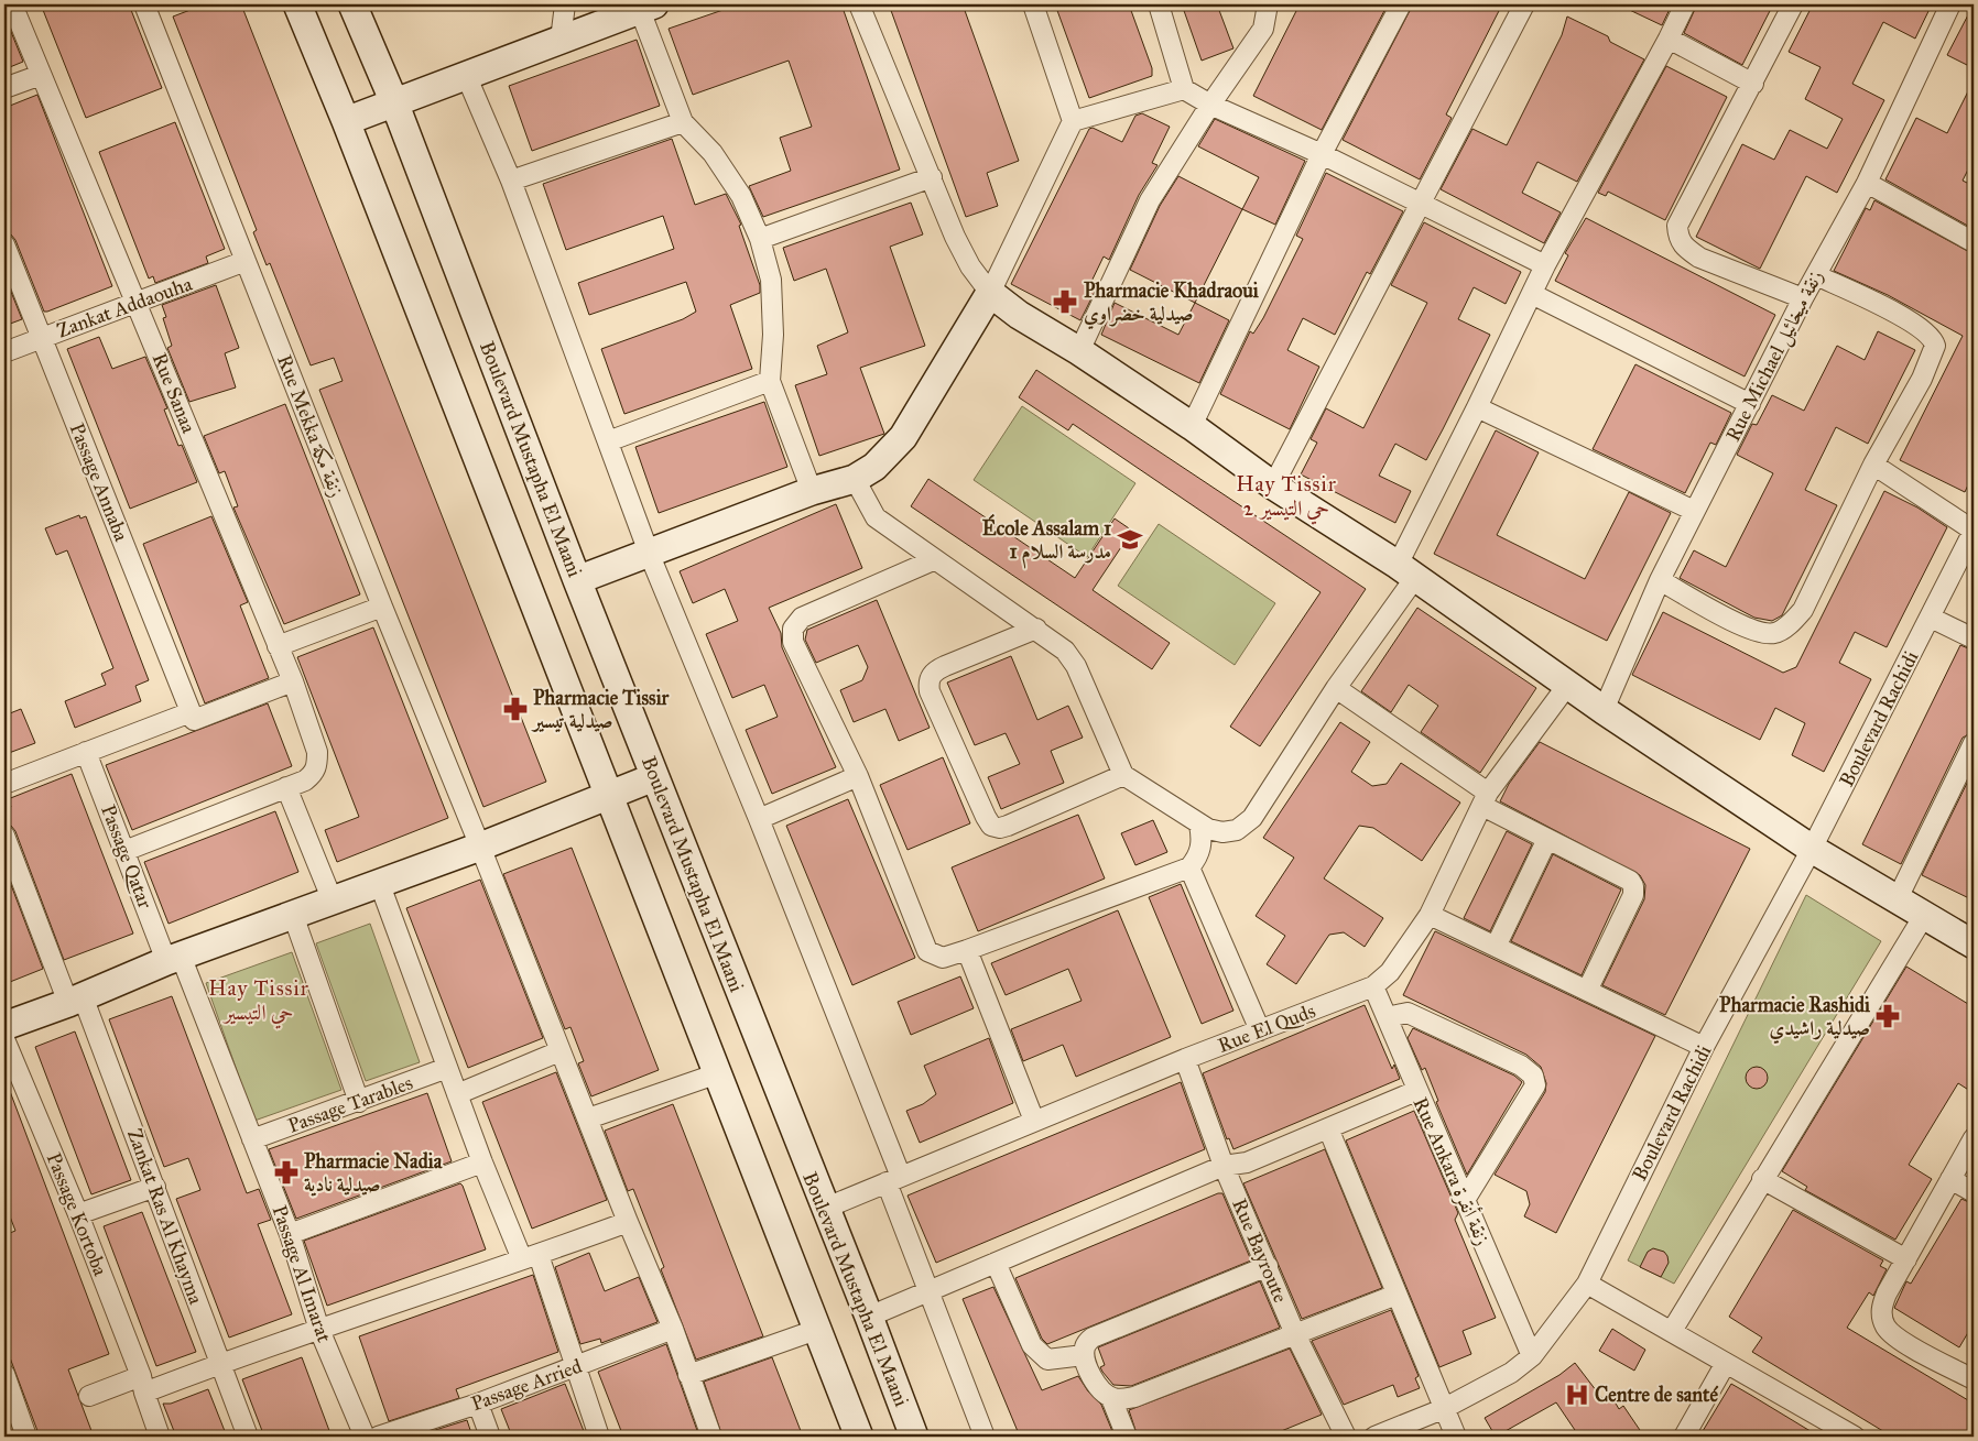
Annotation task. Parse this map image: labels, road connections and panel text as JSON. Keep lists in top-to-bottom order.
{
  "streets": {
    "street": [
      "Zankat Addaouha",
      "Rue Michael زنقة ميخائيل",
      "Rue Sanaa",
      "Rue Mekka زنقة مكة",
      "Boulevard Mustapha El Maani",
      "Passage Annaba",
      "Boulevard Rachidi",
      "Passage Qatar",
      "Rue El Quds",
      "Passage Tarables",
      "Rue Ankara زنقة أنقرة",
      "Passage Kortoba",
      "Zankat Ras Al Khayma",
      "Rue Bayroute",
      "Passage Al Imarat",
      "Passage Arried"
    ]
  },
  "crossings": [
    ["Zankat Addaouha", "Rue Sanaa"],
    ["Zankat Addaouha", "Rue Mekka زنقة مكة"],
    ["Zankat Addaouha", "Passage Annaba"],
    ["Rue Mekka زنقة مكة", "Passage Arried"],
    ["Boulevard Mustapha El Maani", "Rue El Quds"],
    ["Boulevard Rachidi", "Rue Ankara زنقة أنقرة"],
    ["Passage Qatar", "Passage Al Imarat"],
    ["Rue El Quds", "Rue Ankara زنقة أنقرة"],
    ["Rue El Quds", "Rue Bayroute"],
    ["Passage Tarables", "Passage Al Imarat"]
  ],
  "districts": ["Hay Tissir 2 حي التيسير", "Hay Tissir حي التيسير"],
  "places": {
    "pharmacy": [
      "Pharmacie Khadraoui صيدلية خضراوي",
      "Pharmacie Tissir صيدلية تيسير",
      "Pharmacie Rashidi صيدلية راشيدي",
      "Pharmacie Nadia صيدلية نادية"
    ],
    "school or university": ["École Assalam 1 مدرسة السلام 1"],
    "hospital": ["Centre de santé"]
  }
}
